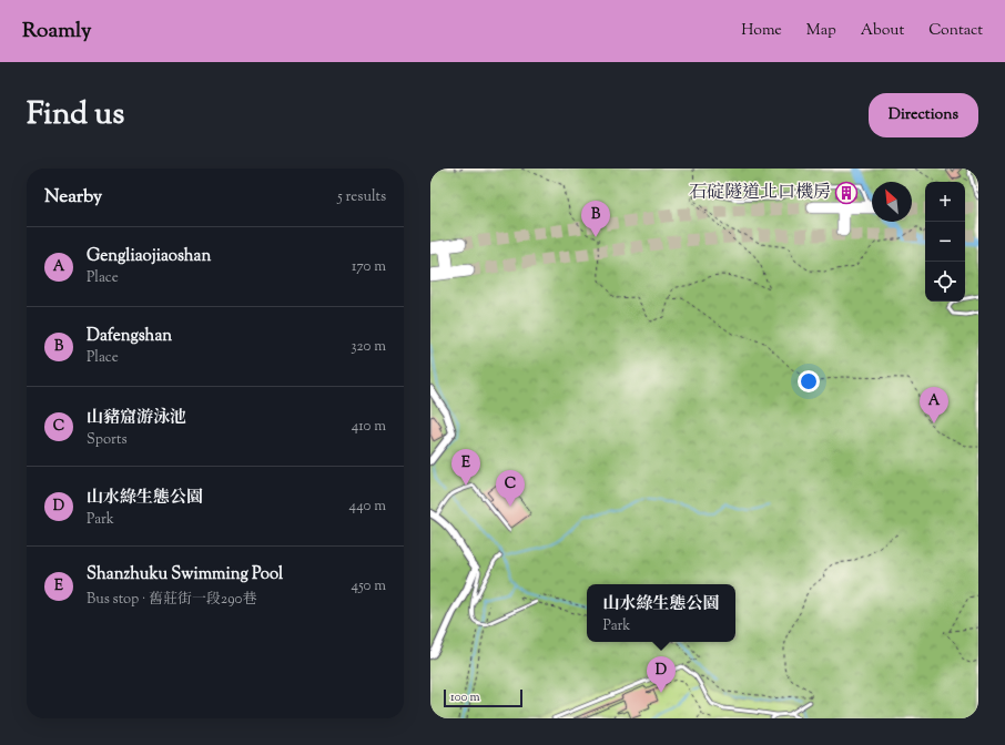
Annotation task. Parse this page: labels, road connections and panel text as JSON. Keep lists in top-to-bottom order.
{
  "places": {
    "building": ["石碇隧道北口機房"]
  },
  "scale_bar": "100 m",
  "north": "top left",
  "page": {
    "header": "Roamly",
    "nav": [
      "Home",
      "Map",
      "About",
      "Contact"
    ],
    "title": "Find us",
    "buttons": "Directions",
    "heading": ["Nearby", "5 results"],
    "map_buttons": ["+", "−"],
    "pins": [
      "B",
      "A",
      "E",
      "C",
      "D"
    ],
    "list": [
      {
        "mark": "A",
        "name": "Gengliaojiaoshan",
        "note": "Place",
        "value": "170 m"
      },
      {
        "mark": "B",
        "name": "Dafengshan",
        "note": "Place",
        "value": "320 m"
      },
      {
        "mark": "C",
        "name": "山豬窟游泳池",
        "note": "Sports",
        "value": "410 m"
      },
      {
        "mark": "D",
        "name": "山水綠生態公園",
        "note": "Park",
        "value": "440 m"
      },
      {
        "mark": "E",
        "name": "Shanzhuku Swimming Pool",
        "note": "Bus stop · 舊莊街一段290巷",
        "value": "450 m"
      }
    ],
    "popup": ["山水綠生態公園", "Park"],
    "scale": "100 m"
  }
}
